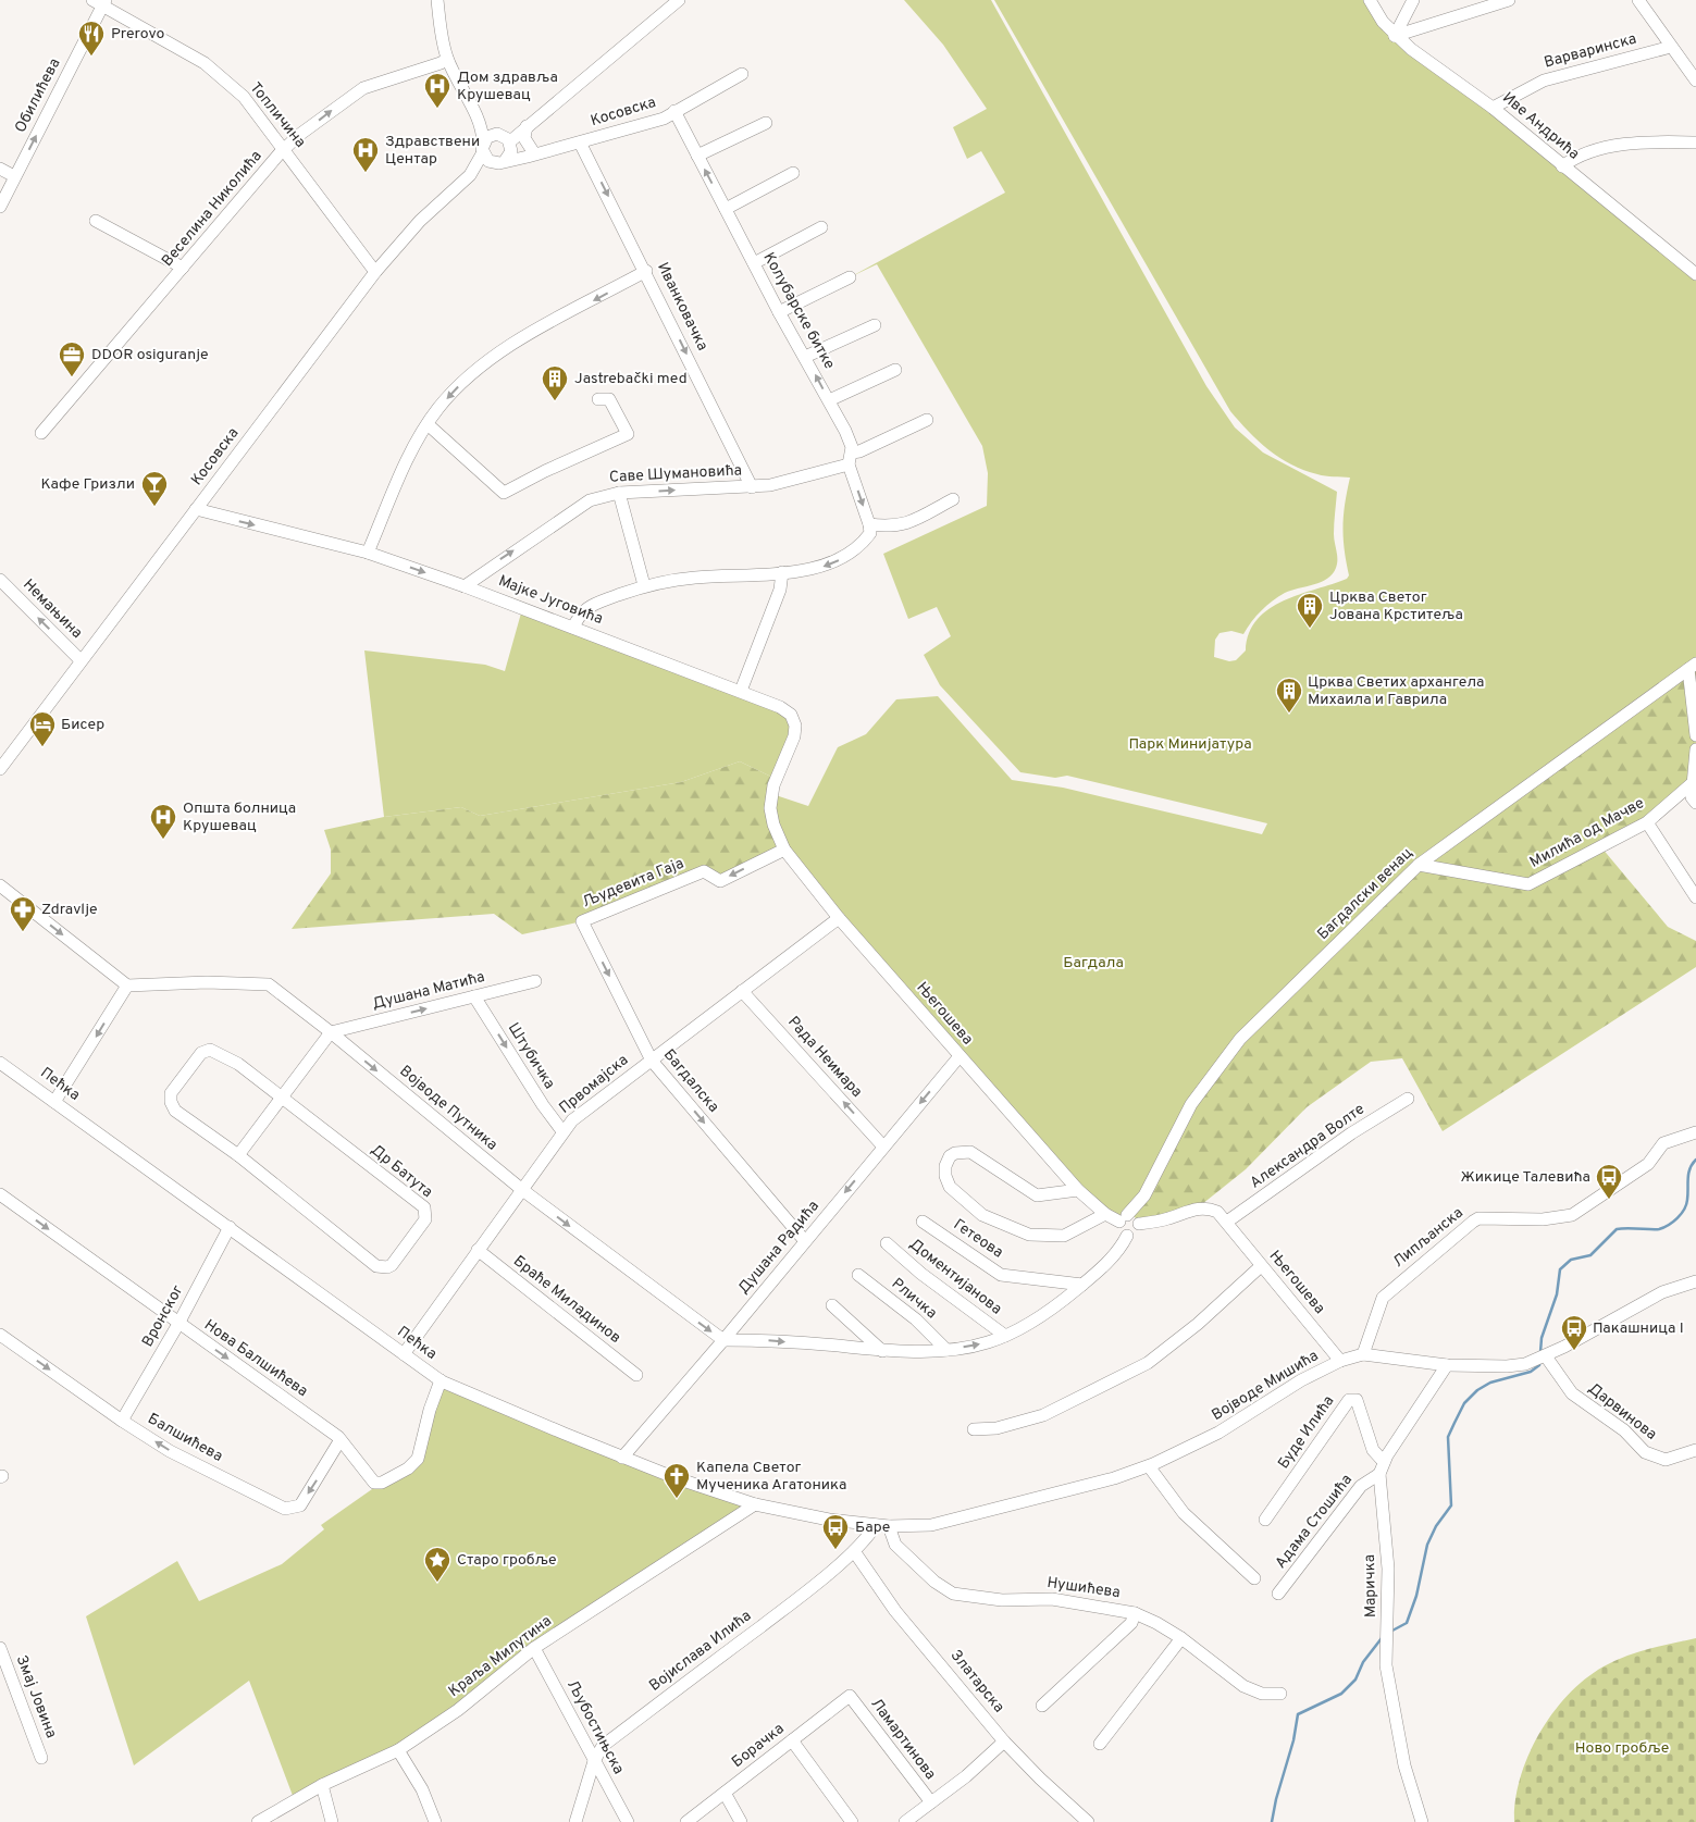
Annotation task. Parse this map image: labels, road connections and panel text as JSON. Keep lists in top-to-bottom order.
{
  "streets": {
    "street": [
      "Варваринска",
      "Обилићева",
      "Косовска",
      "Топличина",
      "Иве Андрића",
      "Веселина Николића",
      "Иванковачка",
      "Колубарске битке",
      "Саве Шумановића",
      "Мајке Југовића",
      "Немањина",
      "Милића од Мачве",
      "Људевита Гаја",
      "Багдалски венац",
      "Душана Матића",
      "Његошева",
      "Штубичка",
      "Рада Неимара",
      "Багдалска",
      "Пећка",
      "Првомајска",
      "Војводе Путника",
      "Александра Волте",
      "Др Батута",
      "Липљанска",
      "Гетеова",
      "Душана Радића",
      "Доментијанова",
      "Рличка",
      "Браће Миладинов",
      "Вронског",
      "Нова Балшићева",
      "Војводе Мишића",
      "Дарвинова",
      "Буде Илића",
      "Балшићева",
      "Адама Стошића",
      "Маричка",
      "Нушићева",
      "Војислава Илића",
      "Краља Милутина",
      "Златарска",
      "Змај Јовина",
      "Љубостињска",
      "Ламартинова",
      "Борачка"
    ]
  },
  "crossings": [
    ["Варваринска", "Иве Андрића"],
    ["Обилићева", "Топличина"],
    ["Косовска", "Топличина"],
    ["Косовска", "Иванковачка"],
    ["Косовска", "Колубарске битке"],
    ["Косовска", "Мајке Југовића"],
    ["Косовска", "Немањина"],
    ["Топличина", "Веселина Николића"],
    ["Иванковачка", "Саве Шумановића"],
    ["Колубарске битке", "Саве Шумановића"],
    ["Саве Шумановића", "Мајке Југовића"],
    ["Мајке Југовића", "Његошева"],
    ["Милића од Мачве", "Багдалски венац"],
    ["Људевита Гаја", "Његошева"],
    ["Људевита Гаја", "Багдалска"],
    ["Багдалски венац", "Његошева"],
    ["Душана Матића", "Штубичка"],
    ["Душана Матића", "Војводе Путника"],
    ["Његошева", "Првомајска"],
    ["Његошева", "Александра Волте"],
    ["Његошева", "Душана Радића"],
    ["Његошева", "Војводе Мишића"],
    ["Штубичка", "Првомајска"],
    ["Рада Неимара", "Првомајска"],
    ["Рада Неимара", "Душана Радића"],
    ["Багдалска", "Првомајска"],
    ["Багдалска", "Душана Радића"],
    ["Пећка", "Првомајска"],
    ["Пећка", "Душана Радића"],
    ["Пећка", "Вронског"],
    ["Пећка", "Нова Балшићева"],
    ["Пећка", "Војводе Мишића"],
    ["Пећка", "Нушићева"],
    ["Пећка", "Војислава Илића"],
    ["Пећка", "Краља Милутина"],
    ["Првомајска", "Војводе Путника"],
    ["Првомајска", "Браће Миладинов"],
    ["Војводе Путника", "Душана Радића"],
    ["Липљанска", "Војводе Мишића"],
    ["Вронског", "Нова Балшићева"],
    ["Вронског", "Балшићева"],
    ["Нова Балшићева", "Балшићева"],
    ["Војводе Мишића", "Дарвинова"],
    ["Војводе Мишића", "Маричка"],
    ["Војводе Мишића", "Нушићева"],
    ["Војводе Мишића", "Војислава Илића"],
    ["Буде Илића", "Маричка"],
    ["Адама Стошића", "Маричка"],
    ["Нушићева", "Војислава Илића"],
    ["Војислава Илића", "Златарска"],
    ["Војислава Илића", "Љубостињска"],
    ["Краља Милутина", "Љубостињска"],
    ["Ламартинова", "Борачка"]
  ],
  "one_way": [
    "Обилићева",
    "Иванковачка",
    "Мајке Југовића",
    "Немањина",
    "Људевита Гаја",
    "Душана Матића",
    "Штубичка",
    "Рада Неимара",
    "Багдалска",
    "Војводе Путника",
    "Душана Радића",
    "Нова Балшићева"
  ],
  "parks": ["Парк Минијатура", "Багдала", "Ново гробље"],
  "places": {
    "restaurant": ["Prerovo"],
    "hospital": ["Дом здравља Крушевац", "Здравствени Центар", "Општа болница Крушевац"],
    "office": ["DDOR osiguranje"],
    "building": ["Jastrebački med", "Црква Светог Јована Крститеља", "Црква Светих архангела Михаила и Гаврила"],
    "bar": ["Кафе Гризли"],
    "hotel": ["Бисер"],
    "pharmacy": ["Zdravlje"],
    "bus stop": ["Жикице Талевића", "Пакашница I", "Баре"],
    "church": ["Капела Светог Мученика Агатоника"],
    "place": ["Старо гробље"]
  }
}
